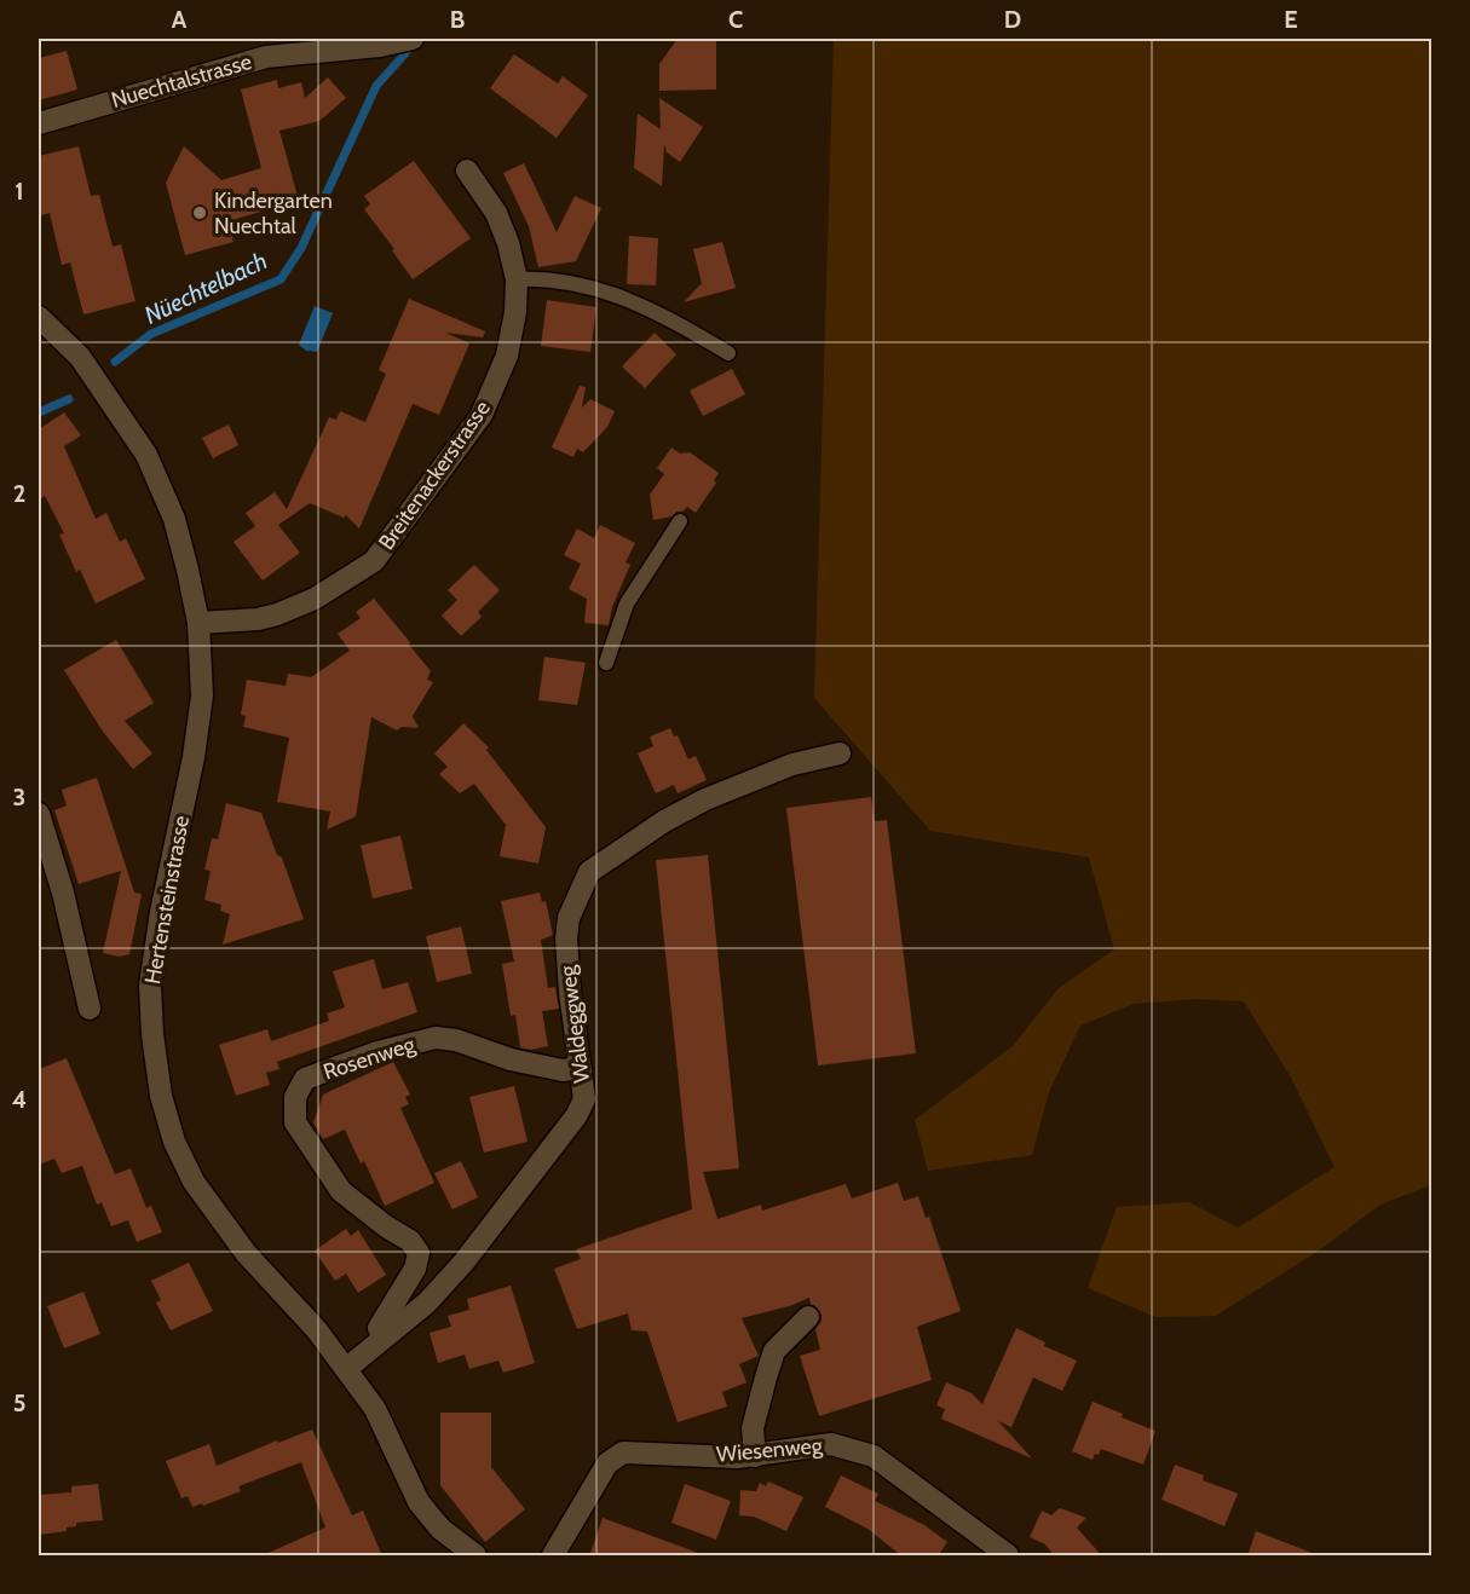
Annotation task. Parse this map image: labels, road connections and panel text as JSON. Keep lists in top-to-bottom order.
{
  "streets": {
    "street": [
      "Nuechtalstrasse",
      "Breitenackerstrasse",
      "Hertensteinstrasse",
      "Waldeggweg",
      "Rosenweg",
      "Wiesenweg"
    ]
  },
  "crossings": [
    ["Breitenackerstrasse", "Hertensteinstrasse"],
    ["Hertensteinstrasse", "Waldeggweg"],
    ["Waldeggweg", "Rosenweg"]
  ],
  "water": ["Nüechtelbach"],
  "places": ["Kindergarten Nuechtal"],
  "grid": {
    "columns": [
      "A",
      "B",
      "C",
      "D",
      "E"
    ],
    "rows": [
      "1",
      "2",
      "3",
      "4",
      "5"
    ]
  }
}
